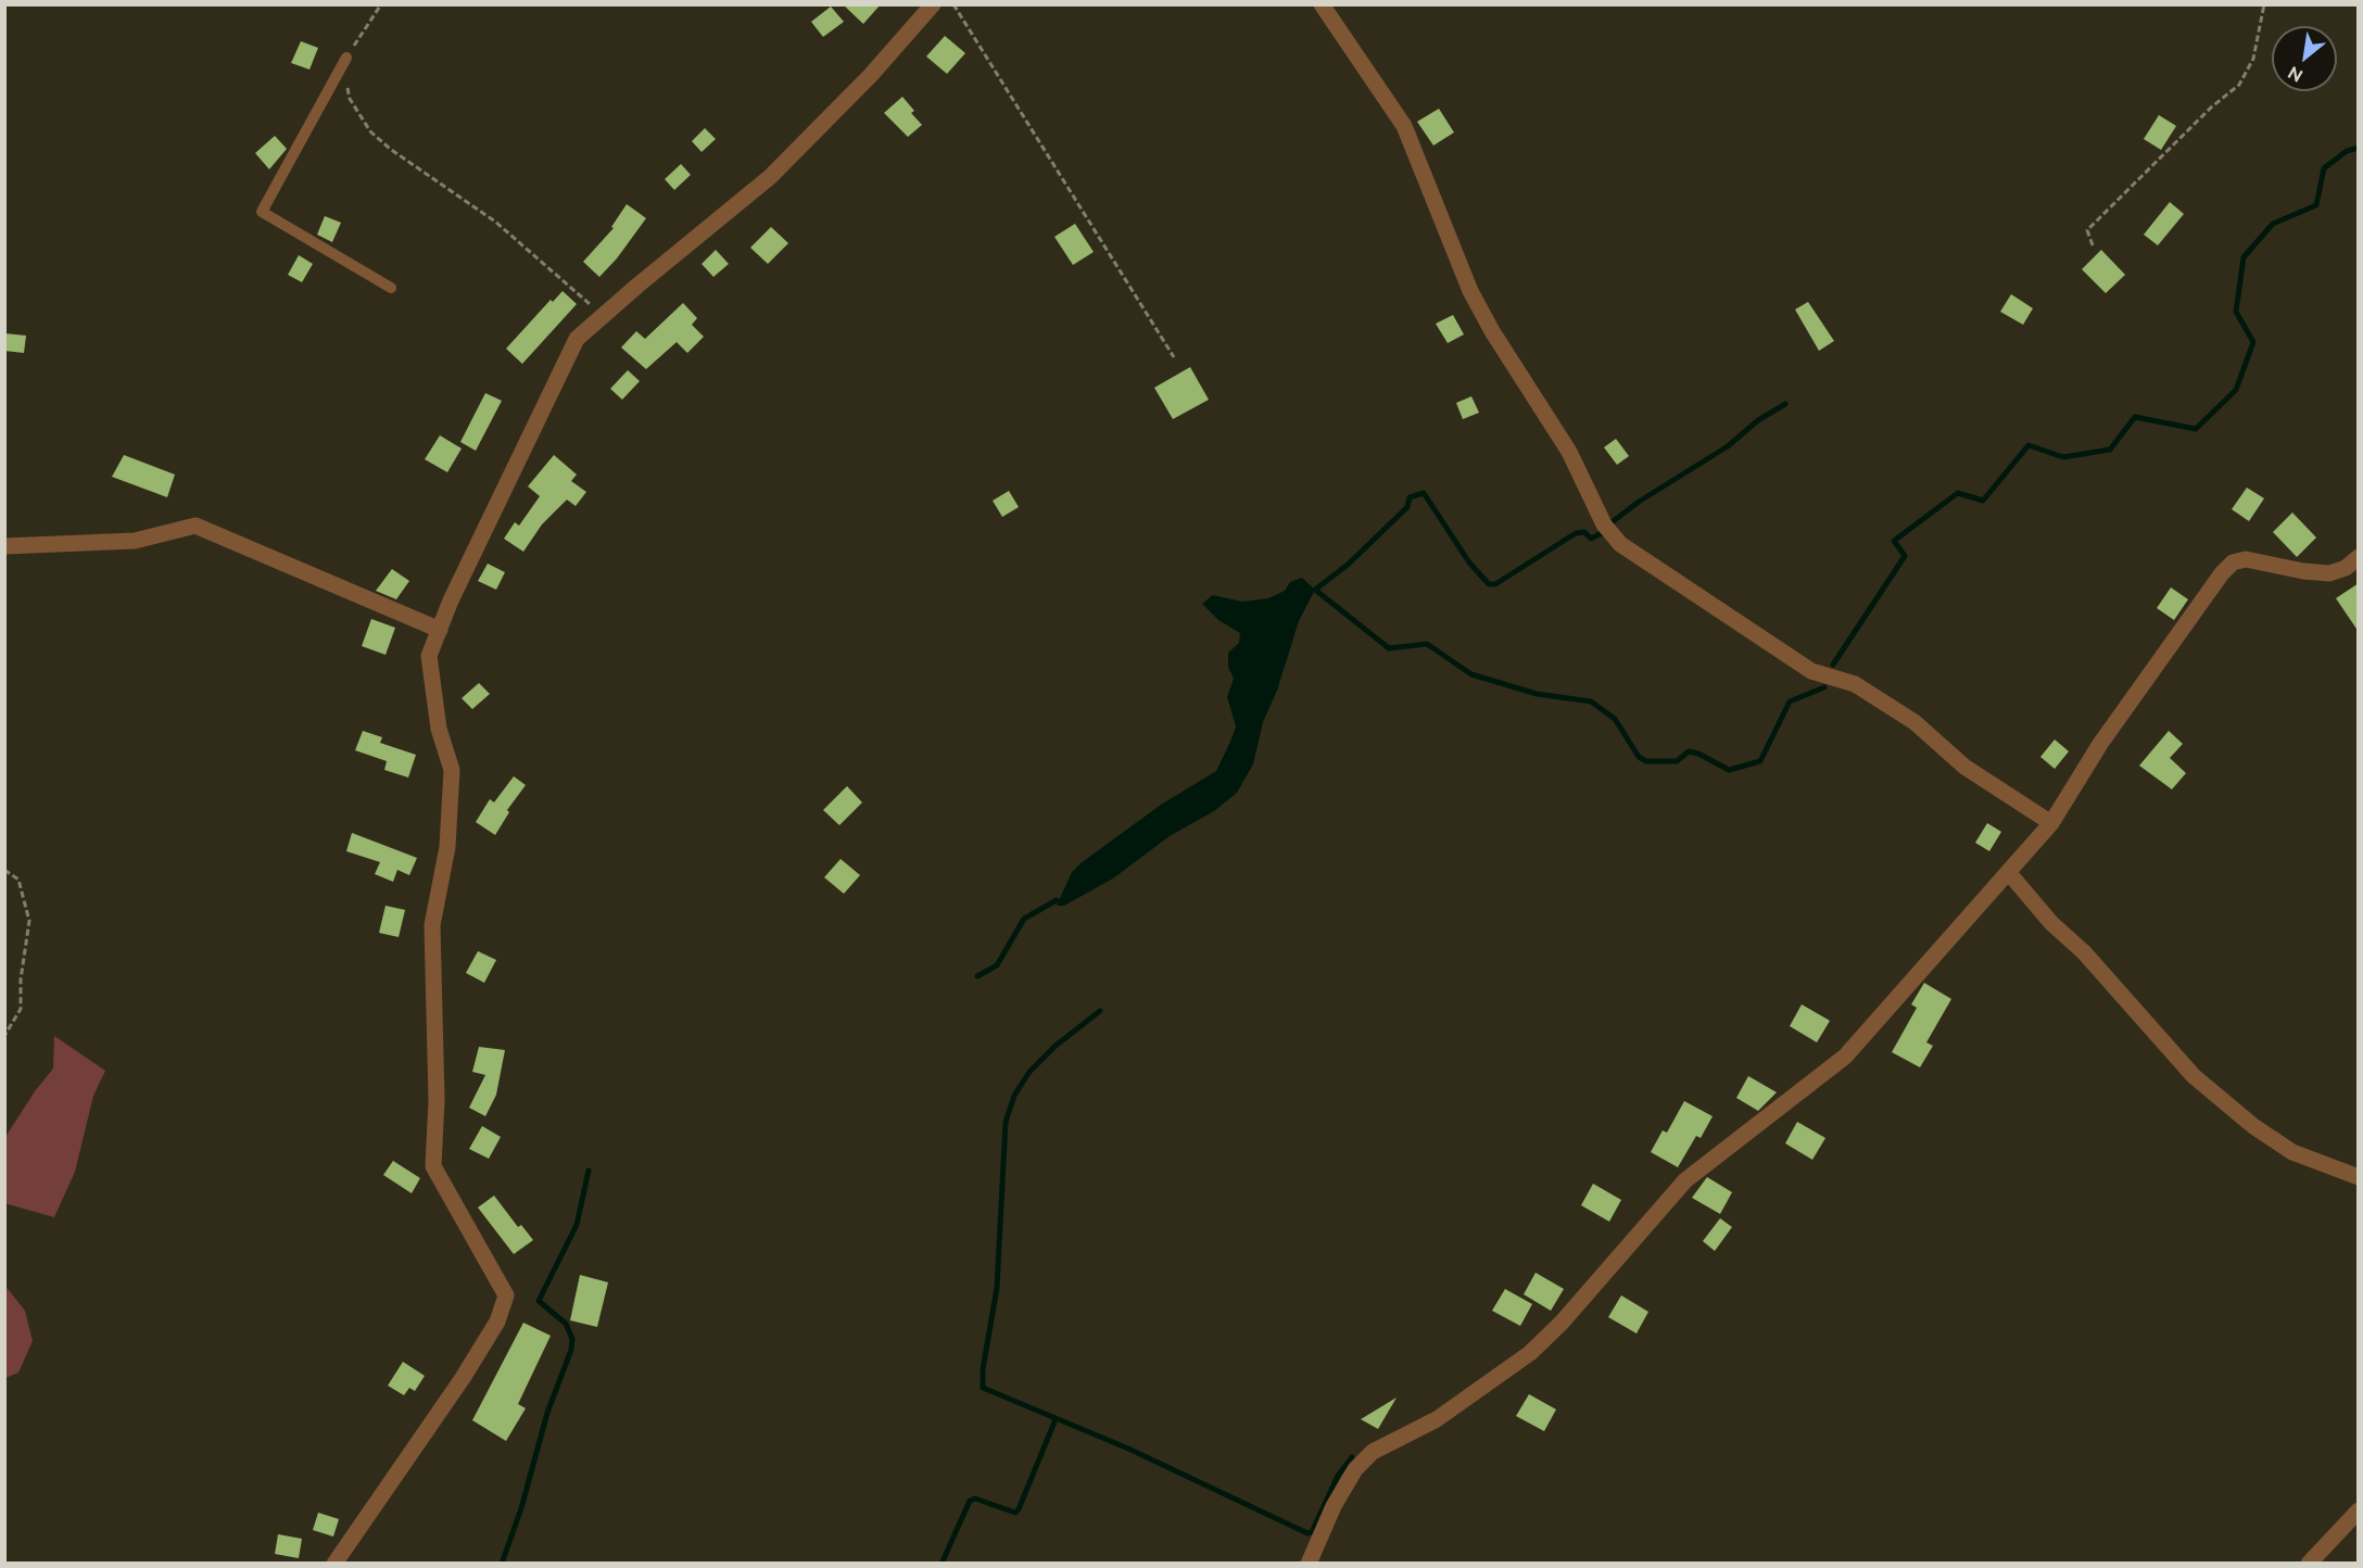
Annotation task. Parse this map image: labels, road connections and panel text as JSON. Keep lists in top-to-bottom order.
{
  "north": "bottom left"
}
